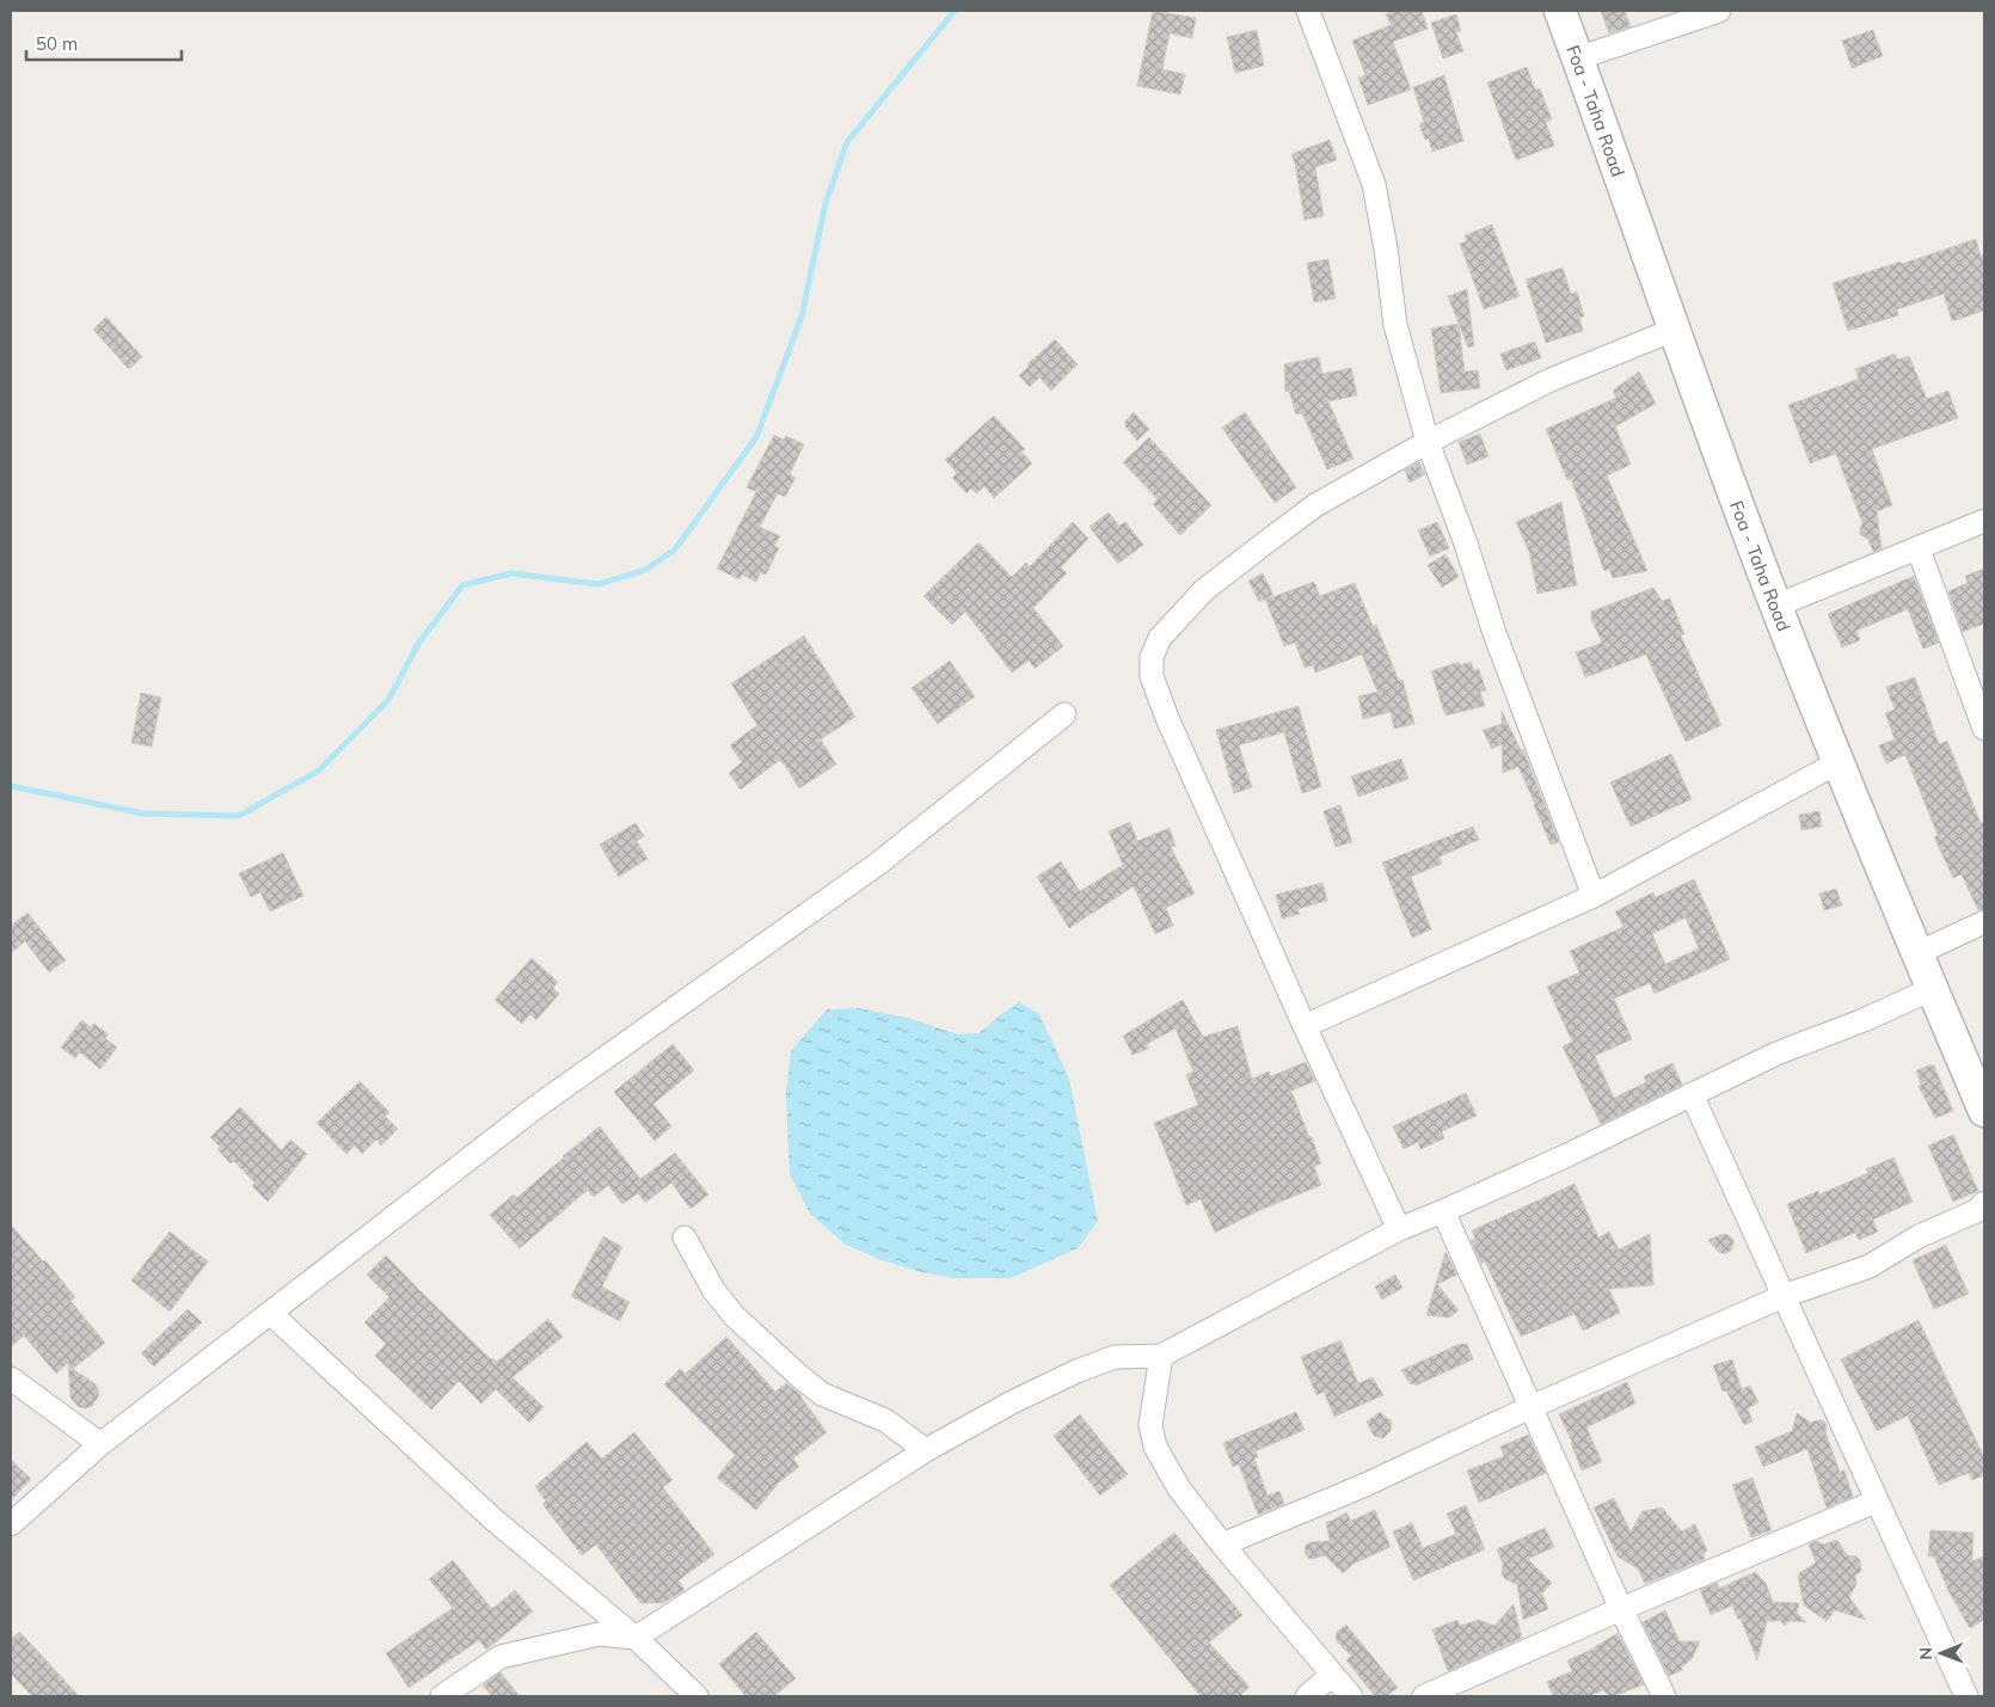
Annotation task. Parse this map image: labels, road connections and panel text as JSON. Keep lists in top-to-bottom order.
{
  "streets": {
    "street": ["Foa - Taha Road"]
  },
  "scale_bar": "50 m",
  "north": "left"
}
